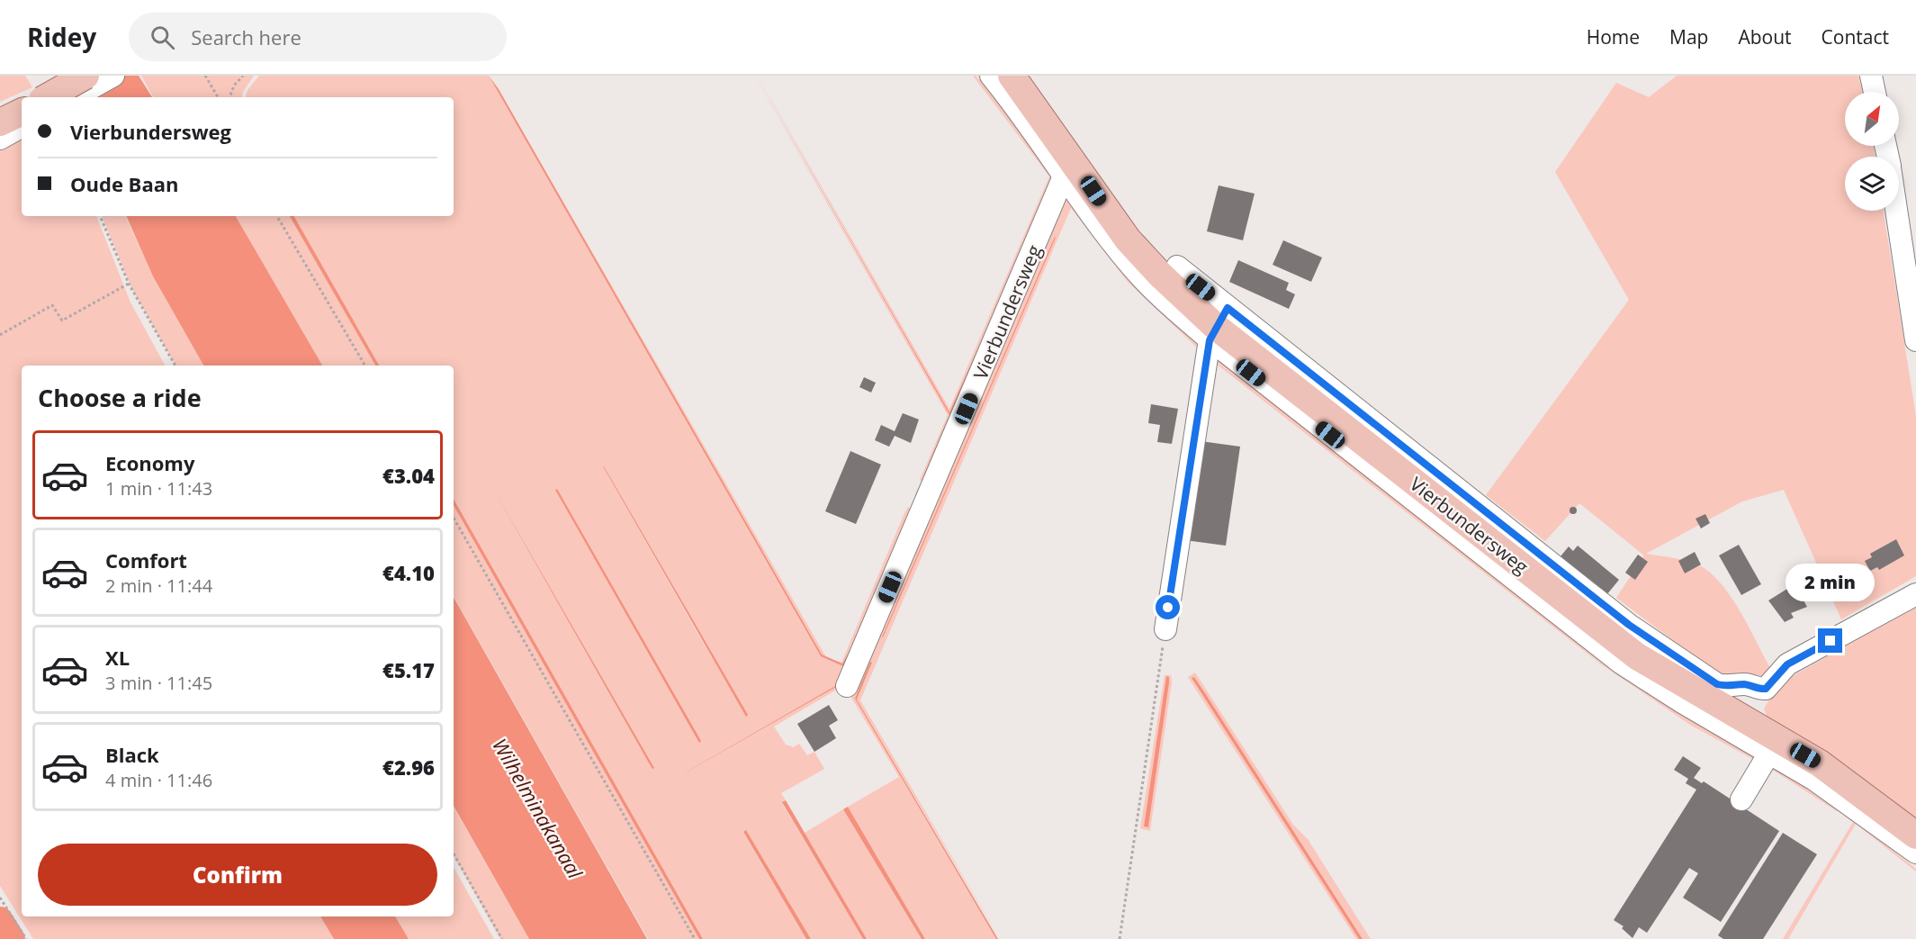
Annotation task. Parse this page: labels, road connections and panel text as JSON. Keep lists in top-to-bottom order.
{
  "streets": {
    "main road": ["Vierbundersweg"]
  },
  "water": ["Wilhelminakanaal"],
  "north": "top right",
  "page": {
    "header": "Ridey",
    "search": "Search here",
    "nav": [
      "Home",
      "Map",
      "About",
      "Contact"
    ],
    "banner": ["Vierbundersweg", "Oude Baan"],
    "heading": "Choose a ride",
    "list": [
      {
        "name": "Economy",
        "note": "1 min · 11:43",
        "value": "€3.04"
      },
      {
        "name": "Comfort",
        "note": "2 min · 11:44",
        "value": "€4.10"
      },
      {
        "name": "XL",
        "note": "3 min · 11:45",
        "value": "€5.17"
      },
      {
        "name": "Black",
        "note": "4 min · 11:46",
        "value": "€2.96"
      }
    ],
    "bubble": "2 min",
    "buttons": "Confirm"
  }
}
